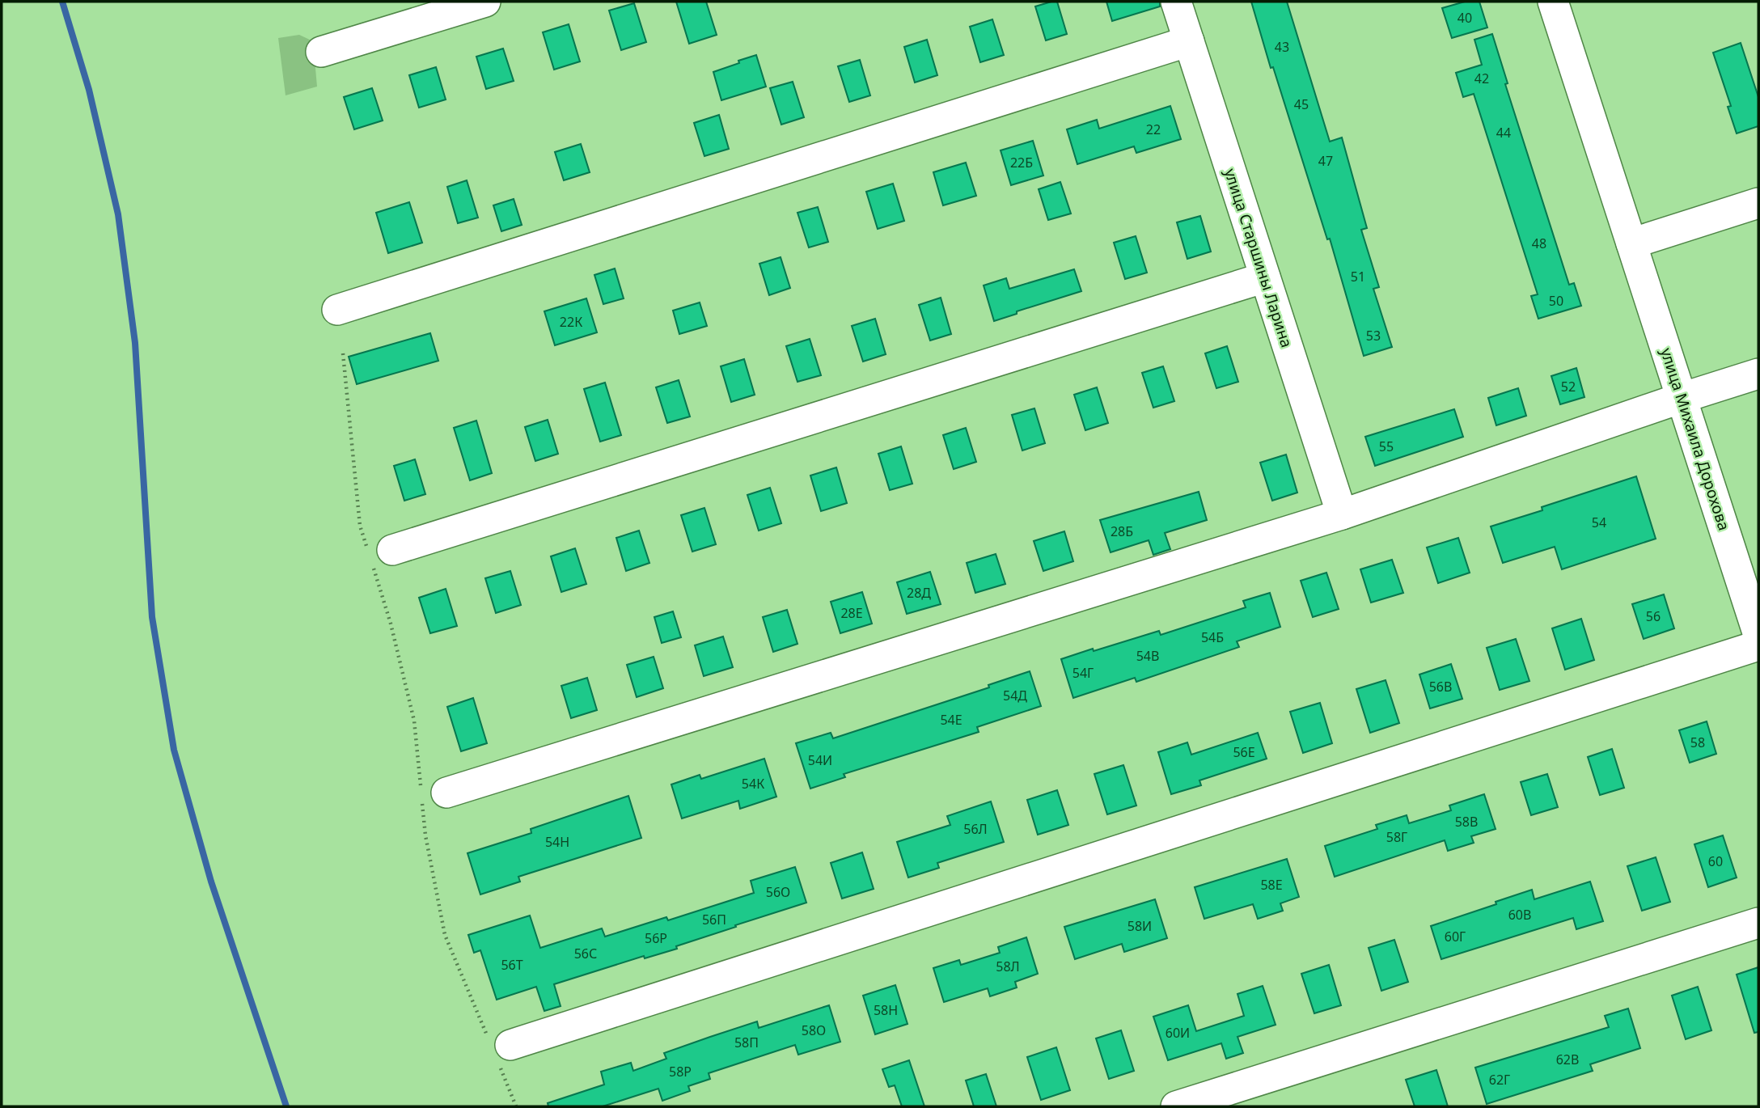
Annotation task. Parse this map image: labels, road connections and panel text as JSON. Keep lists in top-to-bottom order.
{
  "streets": {
    "street": ["улица Старшины Ларина", "улица Михаила Дорохова"]
  },
  "house_numbers": [
    "40",
    "43",
    "42",
    "45",
    "22",
    "44",
    "47",
    "22Б",
    "48",
    "51",
    "50",
    "22К",
    "53",
    "52",
    "55",
    "54",
    "28Б",
    "28Д",
    "28Е",
    "56",
    "54Б",
    "54В",
    "54Г",
    "56В",
    "54Д",
    "54Е",
    "58",
    "56Е",
    "54И",
    "54К",
    "58В",
    "56Л",
    "58Г",
    "54Н",
    "60",
    "58Е",
    "56О",
    "60В",
    "56П",
    "58И",
    "60Г",
    "56Р",
    "56С",
    "56Т",
    "58Л",
    "58Н",
    "58О",
    "60И",
    "58П",
    "62В",
    "58Р",
    "62Г"
  ]
}
